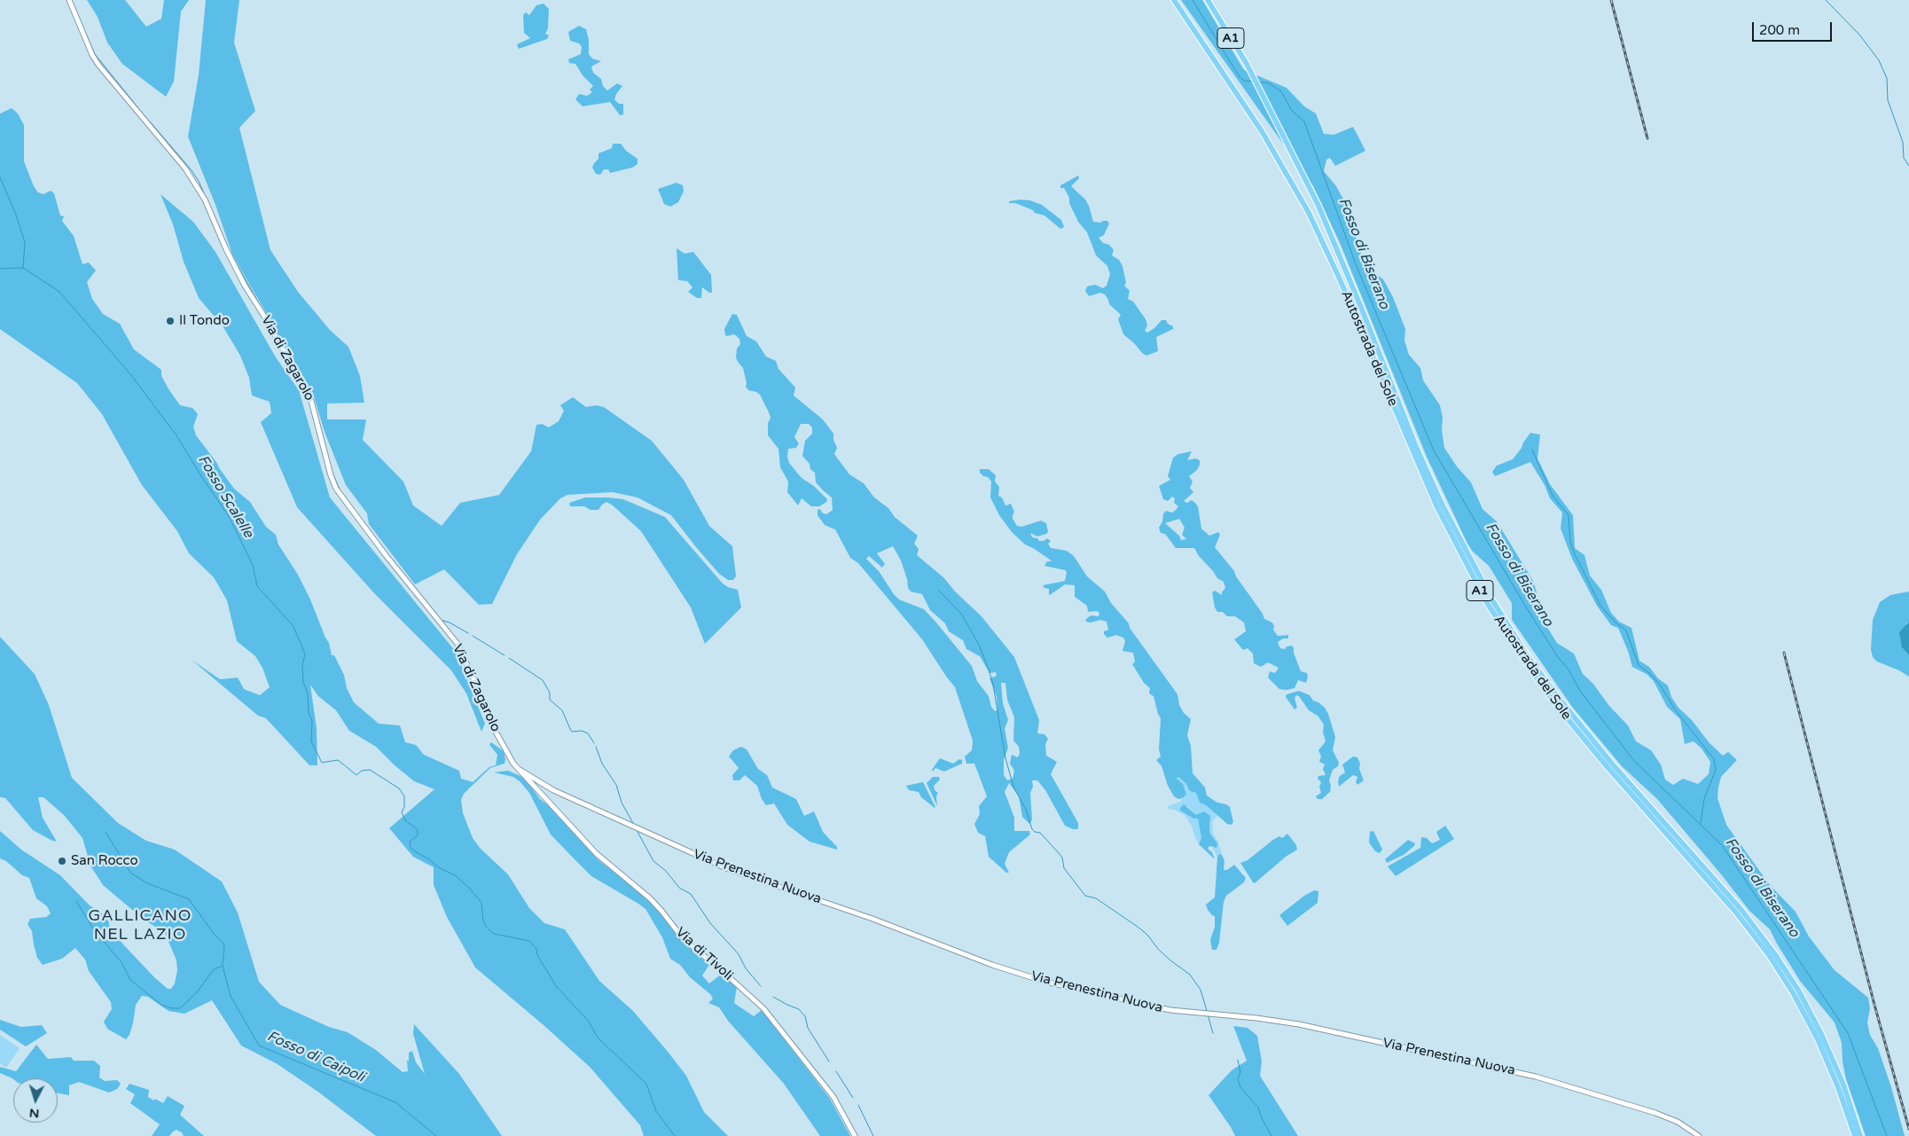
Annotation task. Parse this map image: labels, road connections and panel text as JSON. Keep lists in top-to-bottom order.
{
  "streets": {
    "highway": ["A1", "Autostrada del Sole"],
    "main road": ["Via di Zagarolo", "Via Prenestina Nuova", "Via di Tivoli"]
  },
  "crossings": [
    ["Via di Zagarolo", "Via Prenestina Nuova"],
    ["Via di Zagarolo", "Via di Tivoli"],
    ["Via Prenestina Nuova", "Via di Tivoli"]
  ],
  "districts": ["GALLICANO NEL LAZIO"],
  "water": ["Fosso di Biserano", "Fosso Scalelle", "Fosso di Caipoli"],
  "places": ["Il Tondo", "San Rocco"],
  "scale_bar": "200 m",
  "north": "bottom"
}
